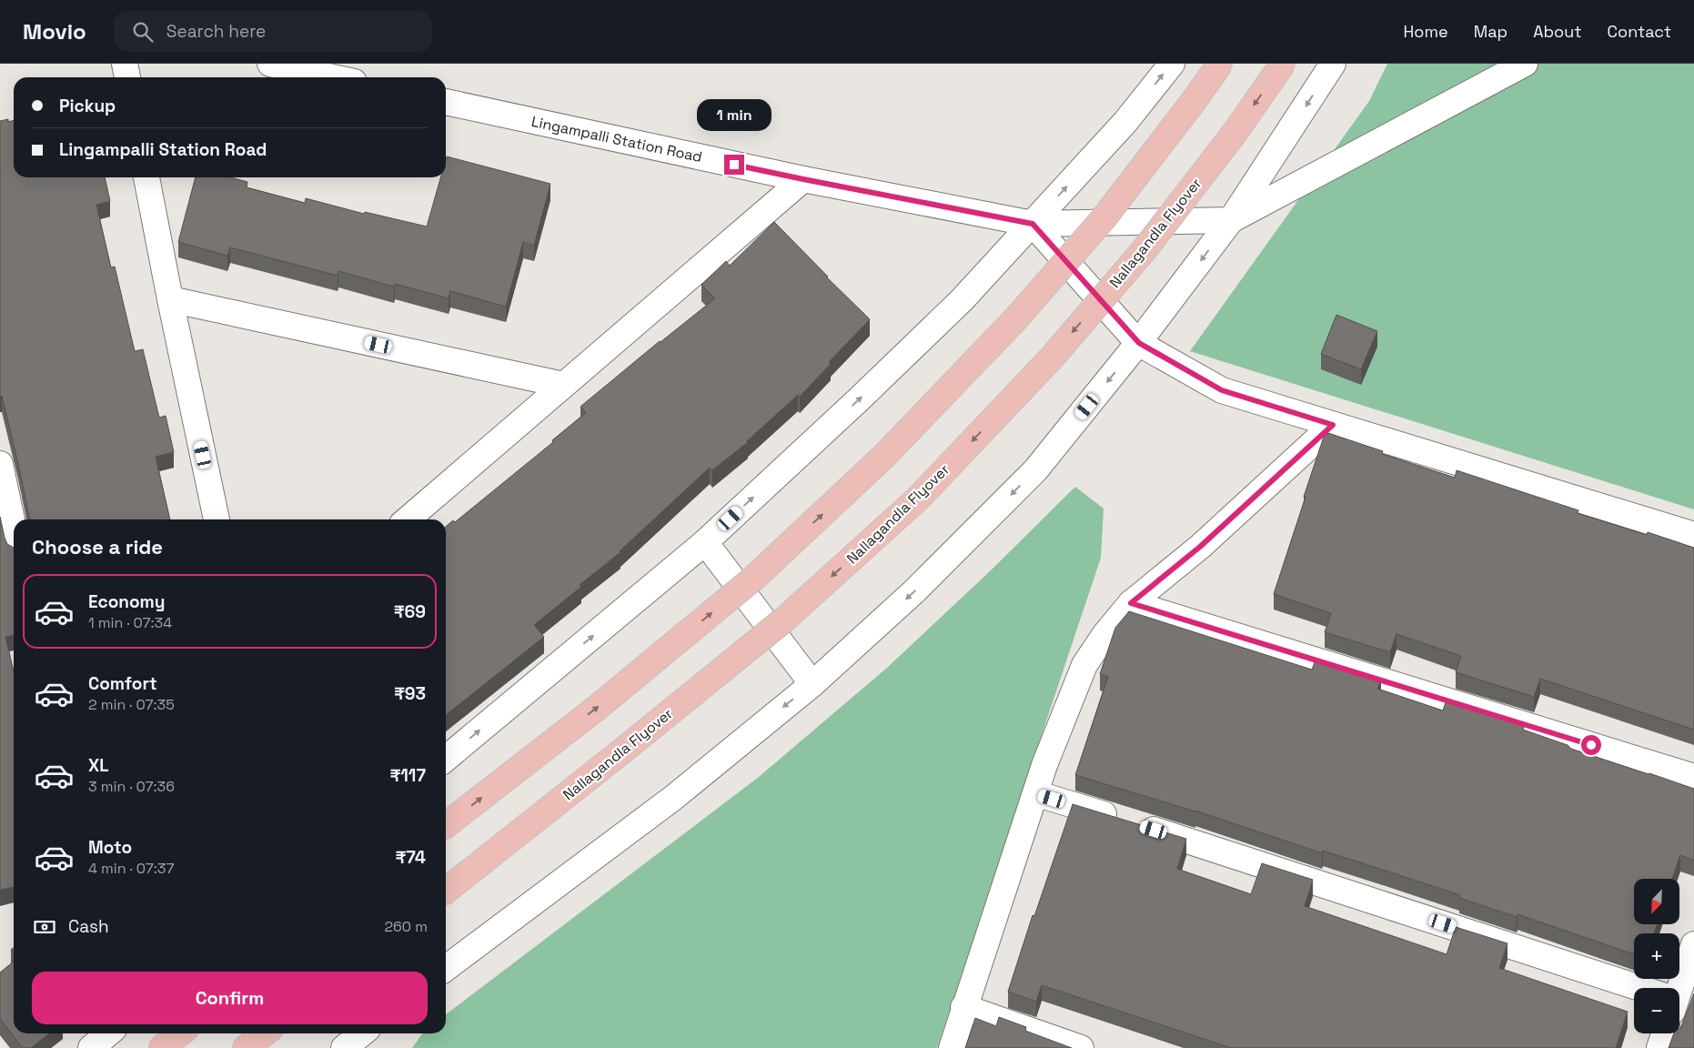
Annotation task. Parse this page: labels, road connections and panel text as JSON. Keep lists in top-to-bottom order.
{
  "streets": {
    "main road": ["Nallagandla Flyover"],
    "street": ["Lingampalli Station Road"]
  },
  "north": "bottom left",
  "page": {
    "header": "Movio",
    "search": "Search here",
    "nav": [
      "Home",
      "Map",
      "About",
      "Contact"
    ],
    "banner": ["Pickup", "Lingampalli Station Road"],
    "bubble": "1 min",
    "heading": "Choose a ride",
    "list": [
      {
        "name": "Economy",
        "note": "1 min · 07:34",
        "value": "₹69"
      },
      {
        "name": "Comfort",
        "note": "2 min · 07:35",
        "value": "₹93"
      },
      {
        "name": "XL",
        "note": "3 min · 07:36",
        "value": "₹117"
      },
      {
        "name": "Moto",
        "note": "4 min · 07:37",
        "value": "₹74"
      }
    ],
    "map_buttons": ["+", "−"],
    "pay": ["Cash", "260 m"],
    "buttons": "Confirm"
  }
}
